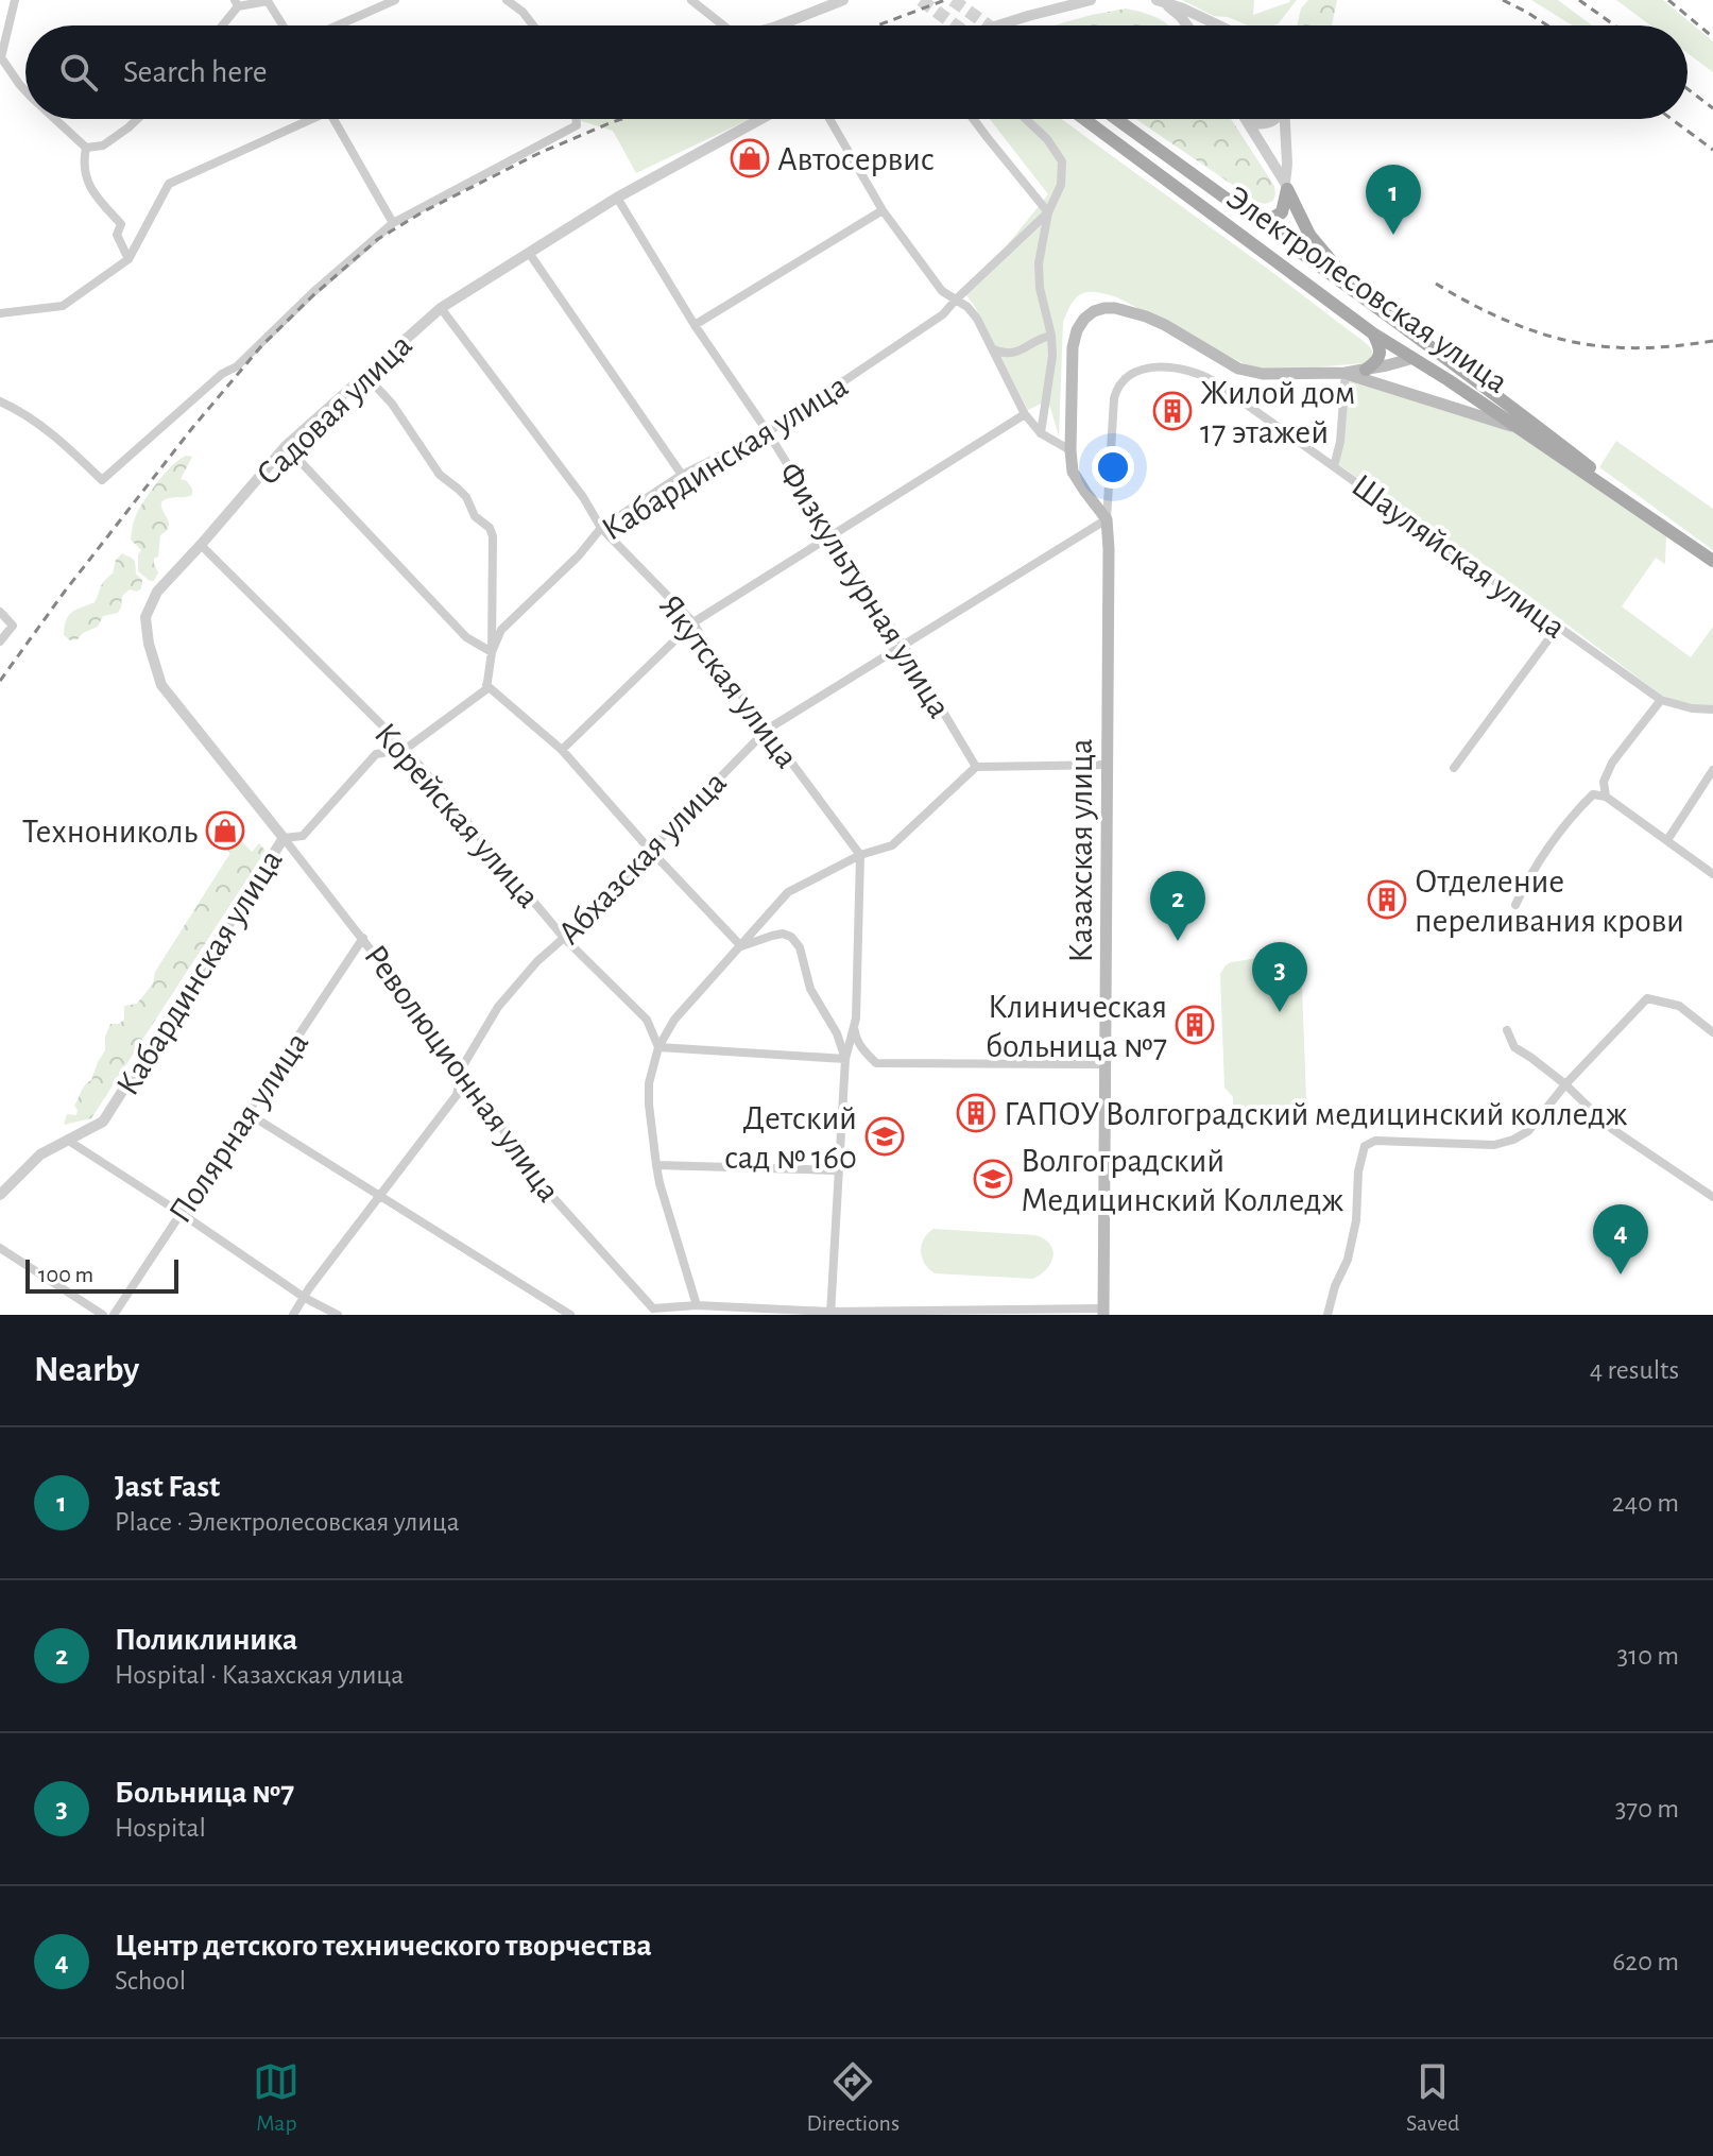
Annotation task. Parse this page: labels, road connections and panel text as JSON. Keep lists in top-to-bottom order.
{
  "streets": {
    "main road": ["Электролесовская улица", "Казахская улица"],
    "street": [
      "Садовая улица",
      "Кабардинская улица",
      "Шауляйская улица",
      "Физкультурная улица",
      "Якутская улица",
      "Корейская улица",
      "Абхазская улица",
      "Революционная улица",
      "Полярная улица"
    ]
  },
  "crossings": [
    ["Садовая улица", "Кабардинская улица"],
    ["Садовая улица", "Физкультурная улица"],
    ["Садовая улица", "Якутская улица"],
    ["Садовая улица", "Корейская улица"],
    ["Садовая улица", "Революционная улица"],
    ["Кабардинская улица", "Физкультурная улица"],
    ["Кабардинская улица", "Якутская улица"],
    ["Кабардинская улица", "Корейская улица"],
    ["Кабардинская улица", "Революционная улица"],
    ["Физкультурная улица", "Абхазская улица"],
    ["Якутская улица", "Абхазская улица"],
    ["Корейская улица", "Абхазская улица"],
    ["Казахская улица", "Абхазская улица"],
    ["Казахская улица", "Революционная улица"],
    ["Абхазская улица", "Революционная улица"],
    ["Революционная улица", "Полярная улица"]
  ],
  "places": {
    "shop": ["Автосервис", "Технониколь"],
    "building": [
      "Жилой дом 17 этажей",
      "Отделение переливания крови",
      "Клиническая больница №7",
      "ГАПОУ Волгоградский медицинский колледж"
    ],
    "school or university": ["Детский сад № 160", "Волгоградский Медицинский Колледж"]
  },
  "scale_bar": "100 m",
  "page": {
    "search": "Search here",
    "pins": [
      "1",
      "2",
      "3",
      "4"
    ],
    "scale": "100 m",
    "heading": ["Nearby", "4 results"],
    "list": [
      {
        "mark": "1",
        "name": "Jast Fast",
        "note": "Place · Электролесовская улица",
        "value": "240 m"
      },
      {
        "mark": "2",
        "name": "Поликлиника",
        "note": "Hospital · Казахская улица",
        "value": "310 m"
      },
      {
        "mark": "3",
        "name": "Больница №7",
        "note": "Hospital",
        "value": "370 m"
      },
      {
        "mark": "4",
        "name": "Центр детского технического творчества",
        "note": "School",
        "value": "620 m"
      }
    ],
    "nav": ["Map", "Directions", "Saved"]
  }
}
